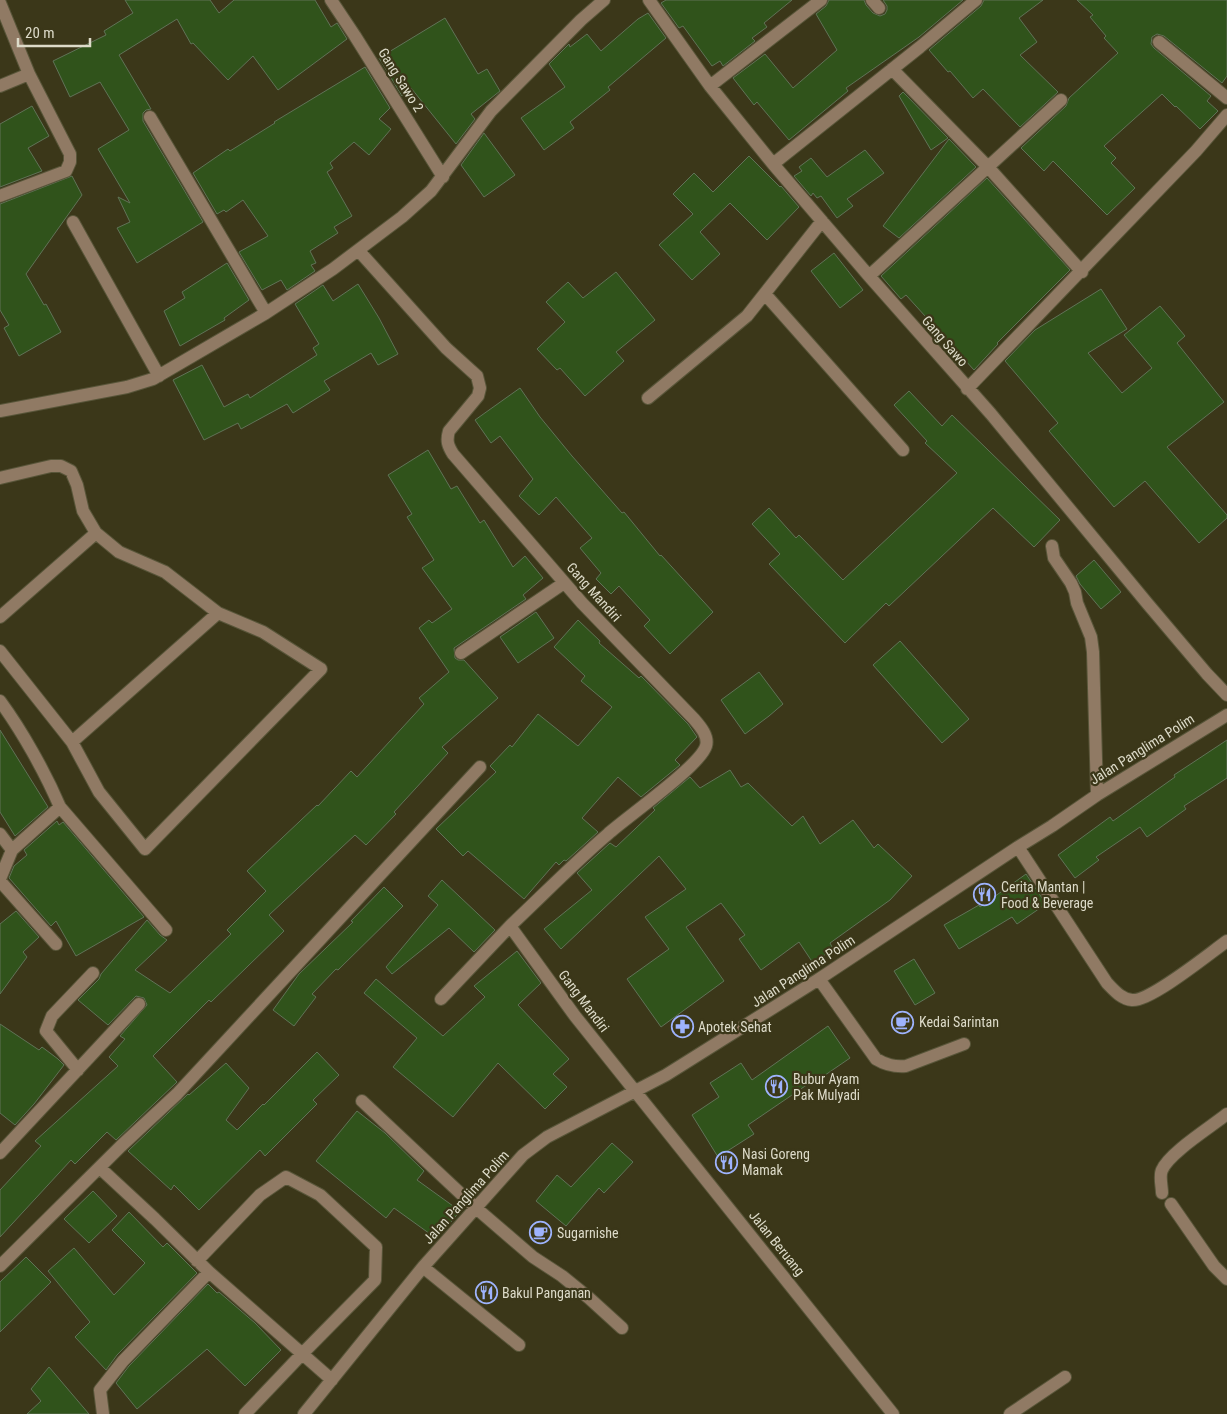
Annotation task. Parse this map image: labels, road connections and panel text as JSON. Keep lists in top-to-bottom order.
{
  "streets": {
    "street": [
      "Gang Sawo 2",
      "Gang Sawo",
      "Gang Mandiri",
      "Jalan Panglima Polim",
      "Jalan Beruang"
    ]
  },
  "crossings": [
    ["Gang Mandiri", "Jalan Panglima Polim"],
    ["Gang Mandiri", "Jalan Beruang"],
    ["Jalan Panglima Polim", "Jalan Beruang"]
  ],
  "places": {
    "restaurant": [
      "Cerita Mantan | Food & Beverage",
      "Bubur Ayam Pak Mulyadi",
      "Nasi Goreng Mamak",
      "Bakul Panganan"
    ],
    "cafe": ["Kedai Sarintan", "Sugarnishe"],
    "pharmacy": ["Apotek Sehat"]
  },
  "scale_bar": "20 m"
}
